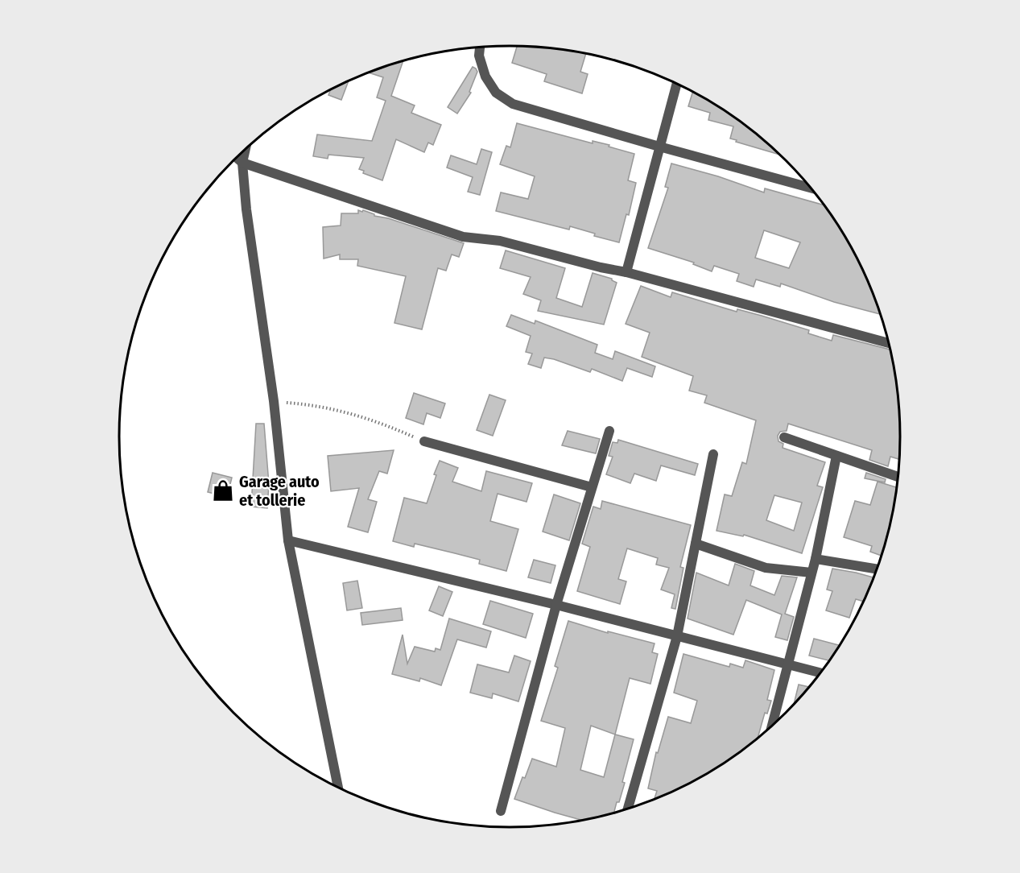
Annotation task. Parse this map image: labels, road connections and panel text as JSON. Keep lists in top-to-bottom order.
{
  "places": {
    "shop": ["Garage auto et tollerie"]
  }
}
